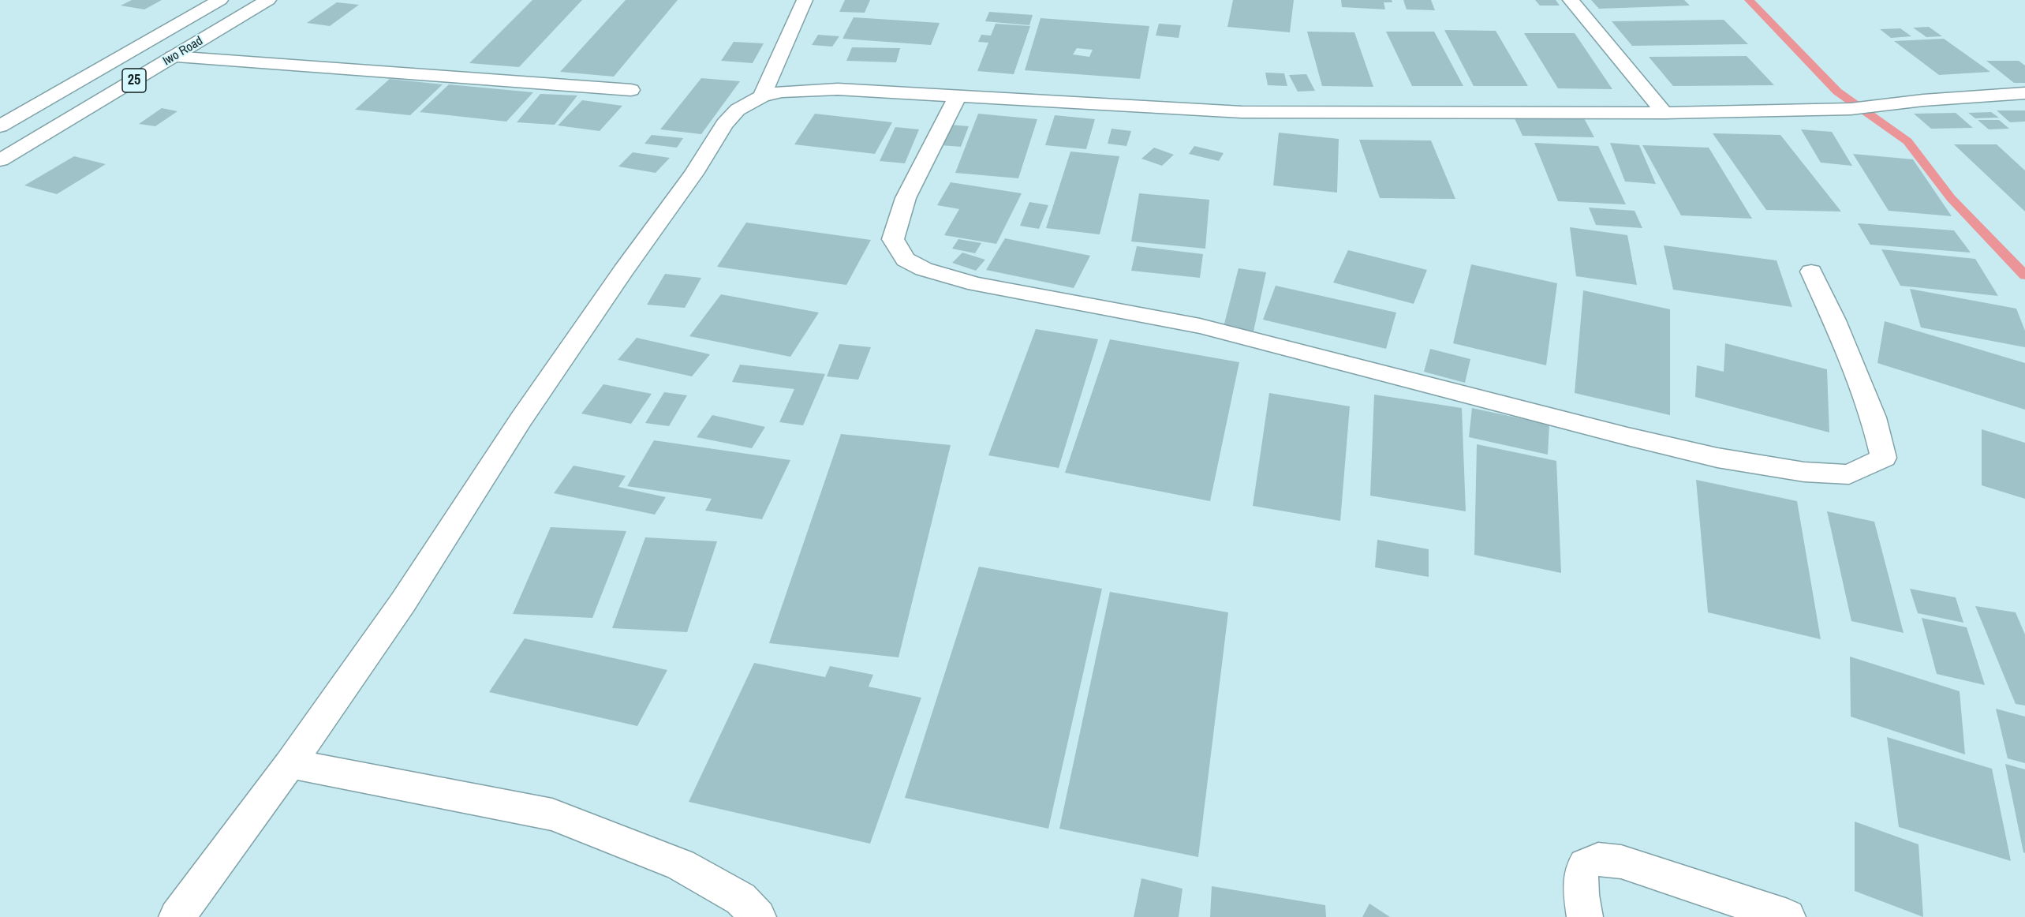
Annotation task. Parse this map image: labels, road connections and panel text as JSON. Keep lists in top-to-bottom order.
{
  "streets": {
    "street": ["Iwo Road", "25"]
  }
}
